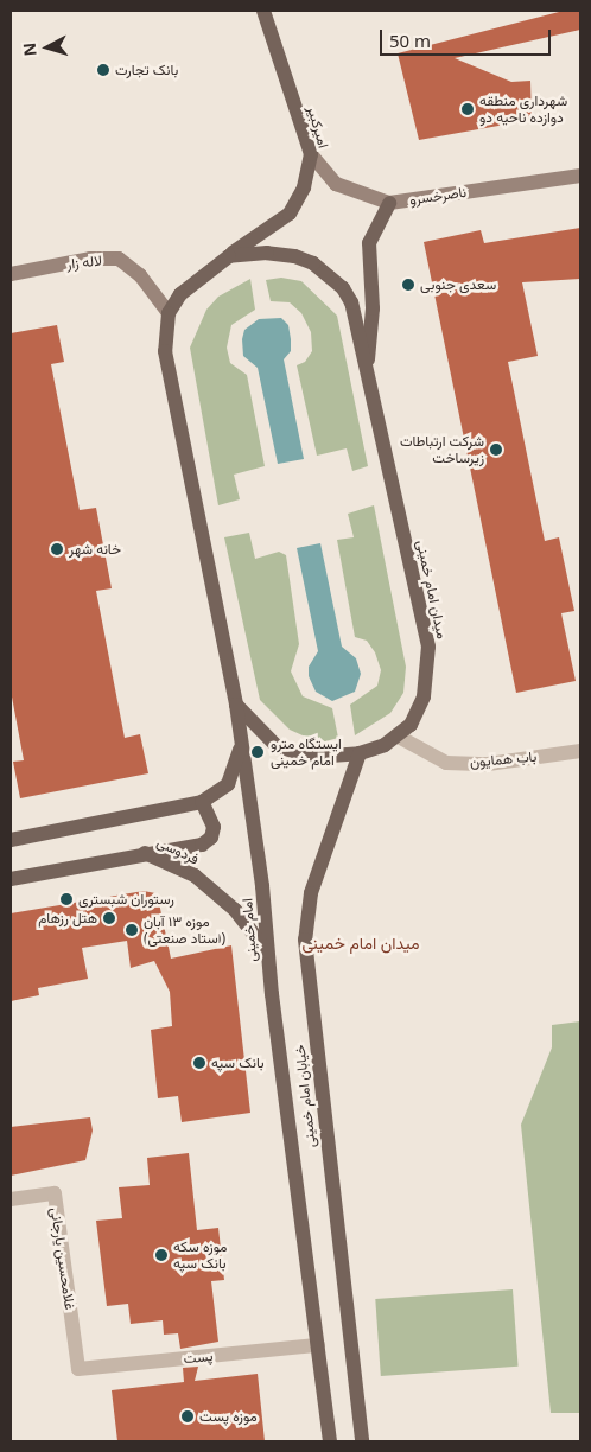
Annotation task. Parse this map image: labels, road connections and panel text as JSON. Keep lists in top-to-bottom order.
{
  "streets": {
    "main road": [
      "امیرکبیر",
      "ناصرخسرو",
      "لاله زار",
      "میدان امام خمینی",
      "فردوسی",
      "امام خمینی",
      "خیابان امام خمینی"
    ],
    "street": ["باب همایون", "غلامحسین یارجانی", "پست"]
  },
  "crossings": [
    ["امیرکبیر", "ناصرخسرو"],
    ["امیرکبیر", "میدان امام خمینی"],
    ["میدان امام خمینی", "باب همایون"],
    ["میدان امام خمینی", "امام خمینی"],
    ["میدان امام خمینی", "خیابان امام خمینی"],
    ["فردوسی", "امام خمینی"],
    ["امام خمینی", "خیابان امام خمینی"],
    ["خیابان امام خمینی", "پست"],
    ["غلامحسین یارجانی", "پست"]
  ],
  "districts": ["میدان امام خمینی"],
  "places": [
    "بانک تجارت",
    "شهرداری منطقه دوازده ناحیه دو",
    "سعدی جنوبی",
    "شرکت ارتباطات زیرساخت",
    "خانه شهر",
    "ایستگاه مترو امام خمینی",
    "رستوران شبستری",
    "هتل رزهام",
    "موزه ۱۳ آبان (استاد صنعتی)",
    "بانک سپه",
    "موزه سکه بانک سپه",
    "موزه پست"
  ],
  "scale_bar": "50 m",
  "north": "left"
}
